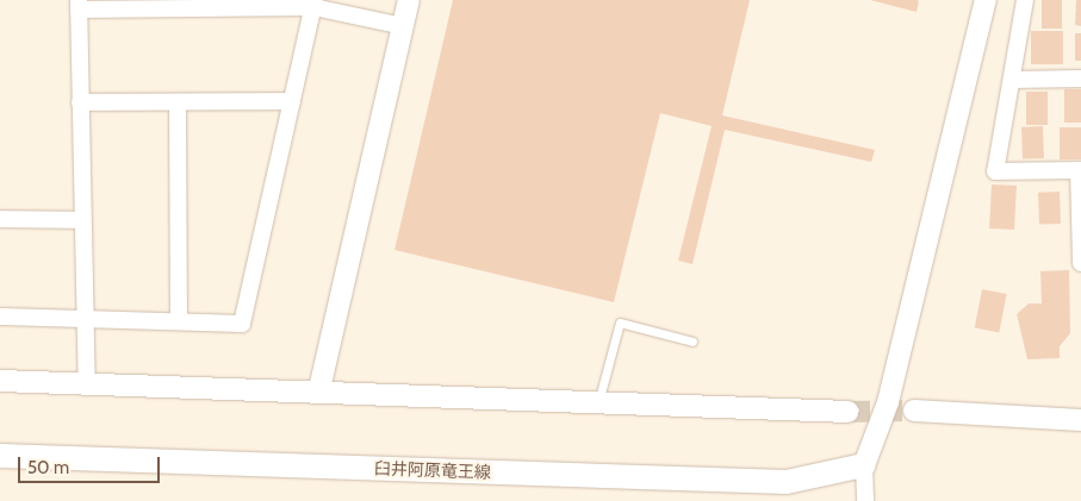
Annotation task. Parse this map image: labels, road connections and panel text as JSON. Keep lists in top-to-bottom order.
{
  "streets": {
    "main road": ["臼井阿原竜王線"]
  },
  "scale_bar": "50 m"
}
